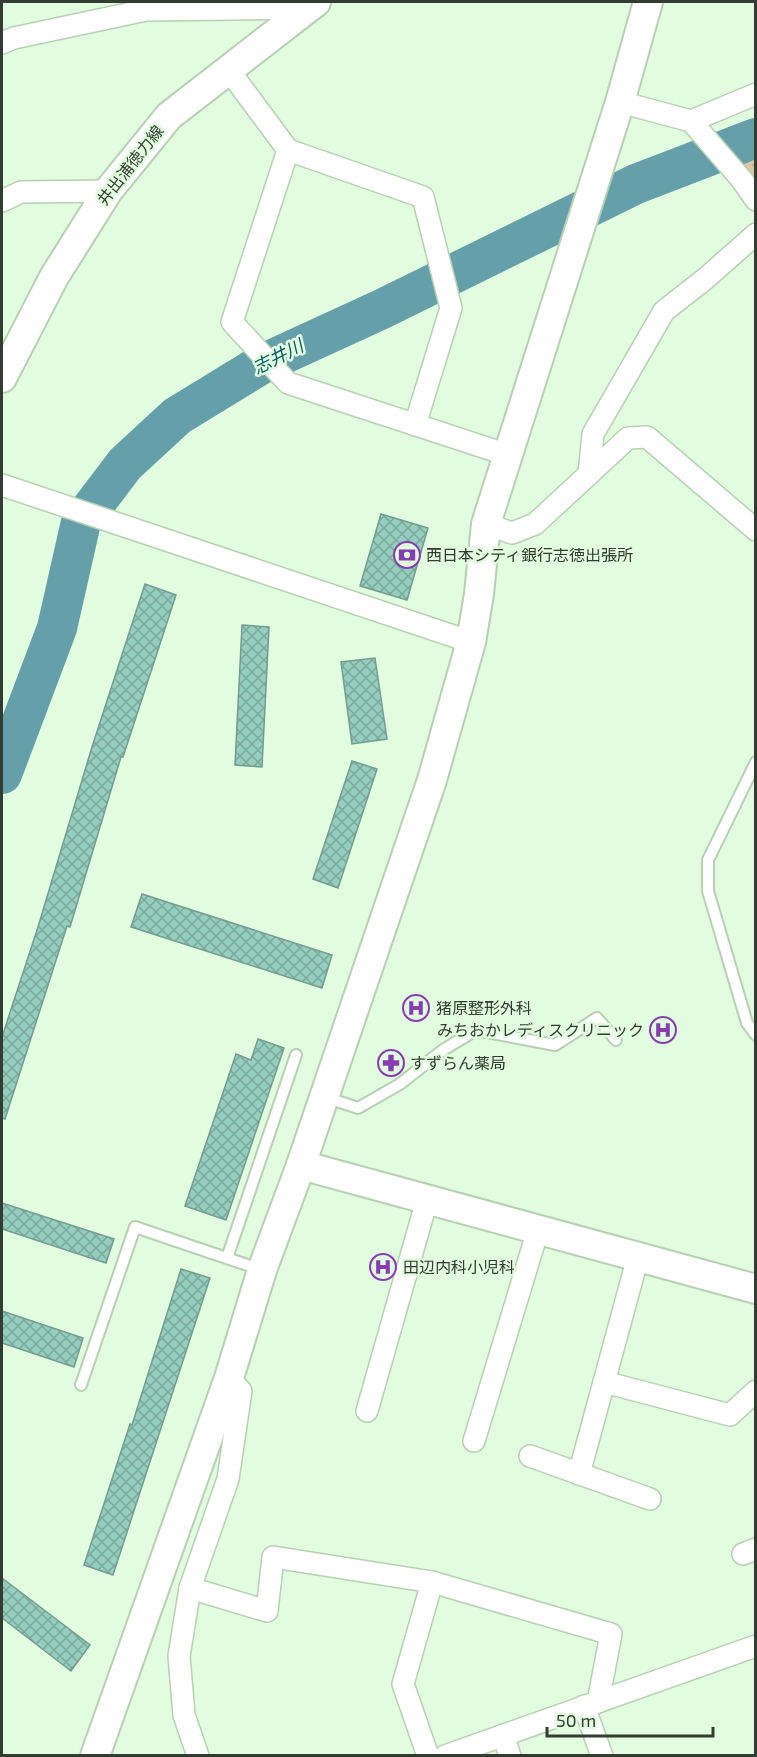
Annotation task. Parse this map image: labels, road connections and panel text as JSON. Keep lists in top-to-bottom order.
{
  "streets": {
    "street": ["井出浦徳力線"]
  },
  "water": ["志井川"],
  "places": {
    "bank": ["西日本シティ銀行志徳出張所"],
    "hospital": ["猪原整形外科", "みちおかレディスクリニック", "田辺内科小児科"],
    "pharmacy": ["すずらん薬局"]
  },
  "scale_bar": "50 m"
}
